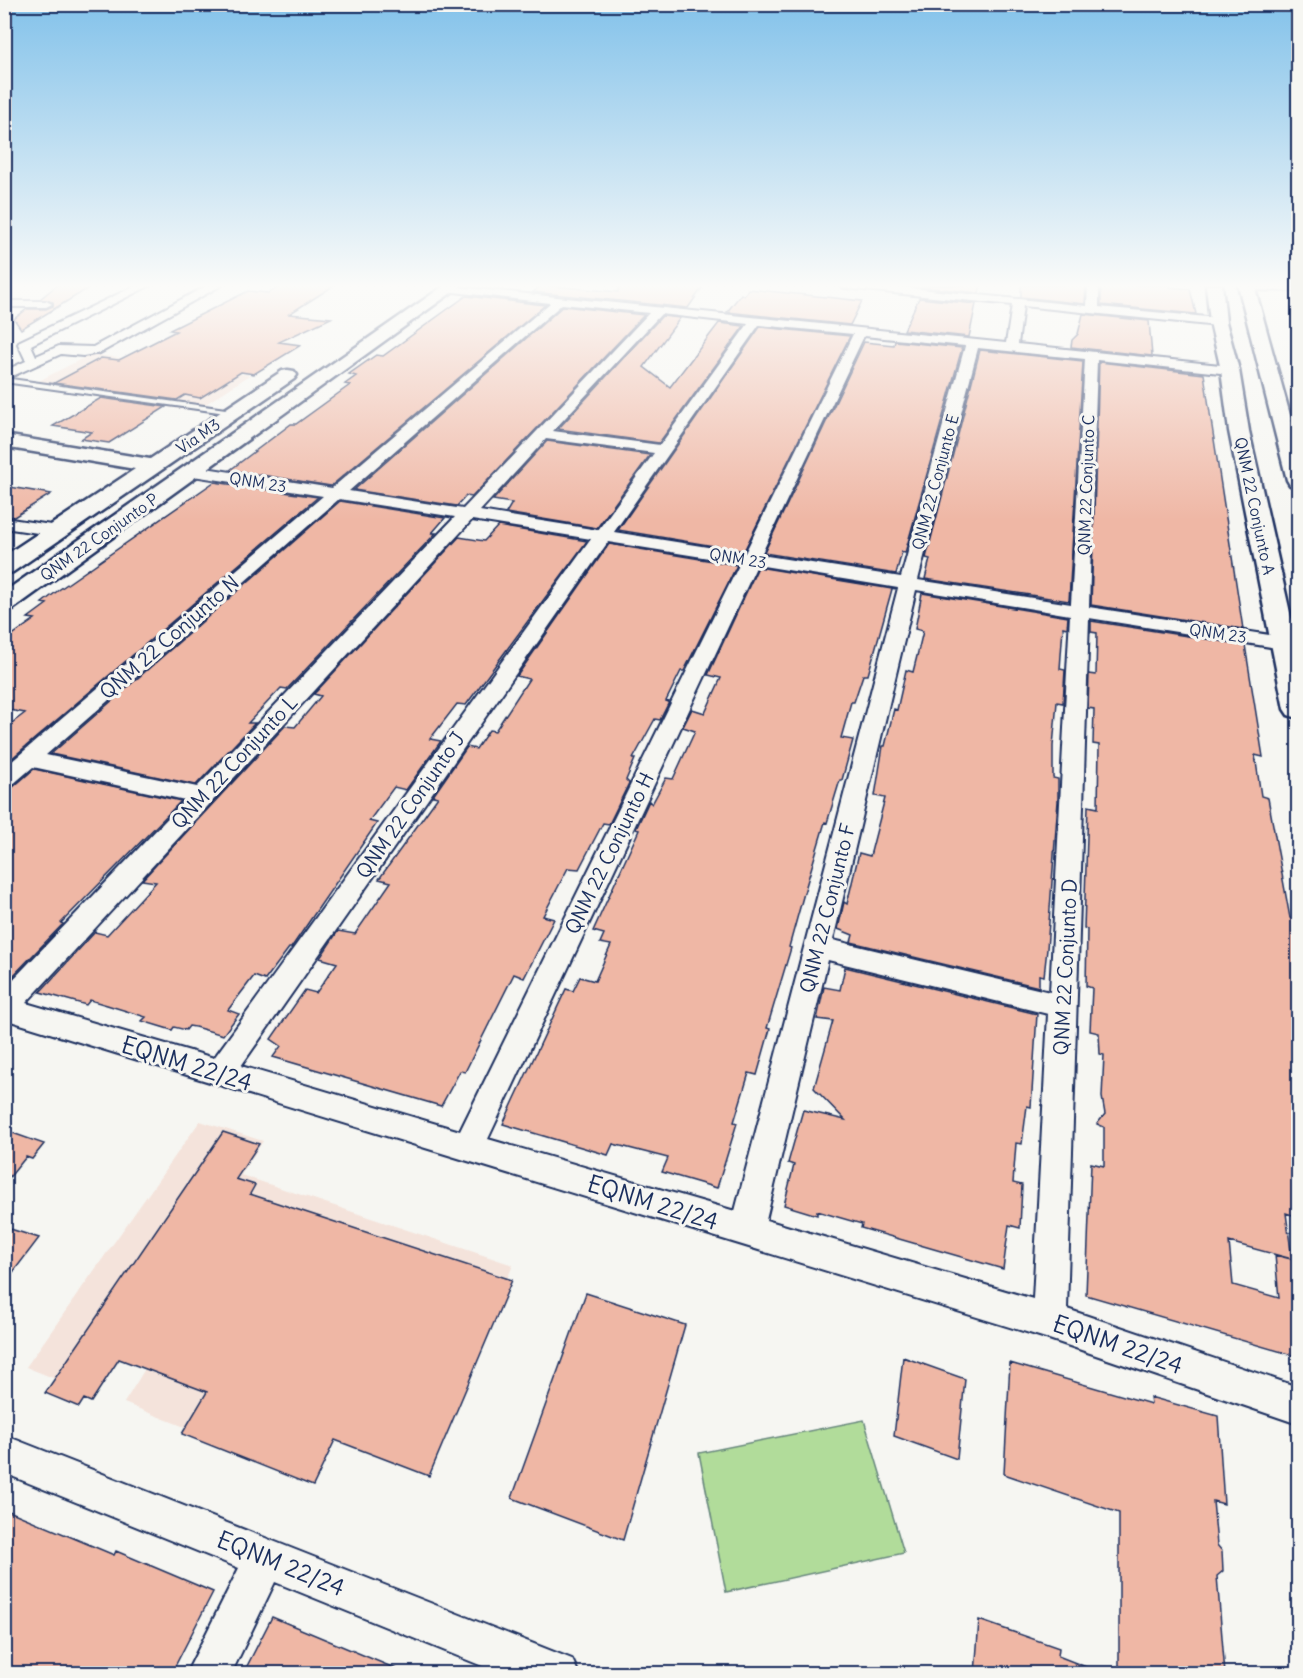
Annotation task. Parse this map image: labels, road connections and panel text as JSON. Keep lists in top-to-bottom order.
{
  "streets": {
    "main road": ["Via M3", "QNM 22 Conjunto A", "QNM 22 Conjunto P"],
    "street": [
      "QNM 23",
      "QNM 22 Conjunto E",
      "QNM 22 Conjunto C",
      "QNM 22 Conjunto N",
      "QNM 22 Conjunto L",
      "QNM 22 Conjunto J",
      "QNM 22 Conjunto H",
      "QNM 22 Conjunto F",
      "QNM 22 Conjunto D",
      "EQNM 22/24"
    ]
  },
  "crossings": [
    ["QNM 23", "QNM 22 Conjunto E"],
    ["QNM 23", "QNM 22 Conjunto C"],
    ["QNM 23", "QNM 22 Conjunto A"],
    ["QNM 23", "QNM 22 Conjunto P"],
    ["QNM 23", "QNM 22 Conjunto N"],
    ["QNM 23", "QNM 22 Conjunto L"],
    ["QNM 23", "QNM 22 Conjunto J"],
    ["QNM 23", "QNM 22 Conjunto H"],
    ["QNM 23", "QNM 22 Conjunto F"],
    ["QNM 23", "QNM 22 Conjunto D"],
    ["QNM 22 Conjunto E", "QNM 22 Conjunto F"],
    ["QNM 22 Conjunto C", "QNM 22 Conjunto D"],
    ["QNM 22 Conjunto L", "EQNM 22/24"],
    ["QNM 22 Conjunto J", "EQNM 22/24"],
    ["QNM 22 Conjunto H", "EQNM 22/24"],
    ["QNM 22 Conjunto F", "EQNM 22/24"],
    ["QNM 22 Conjunto D", "EQNM 22/24"]
  ]
}
